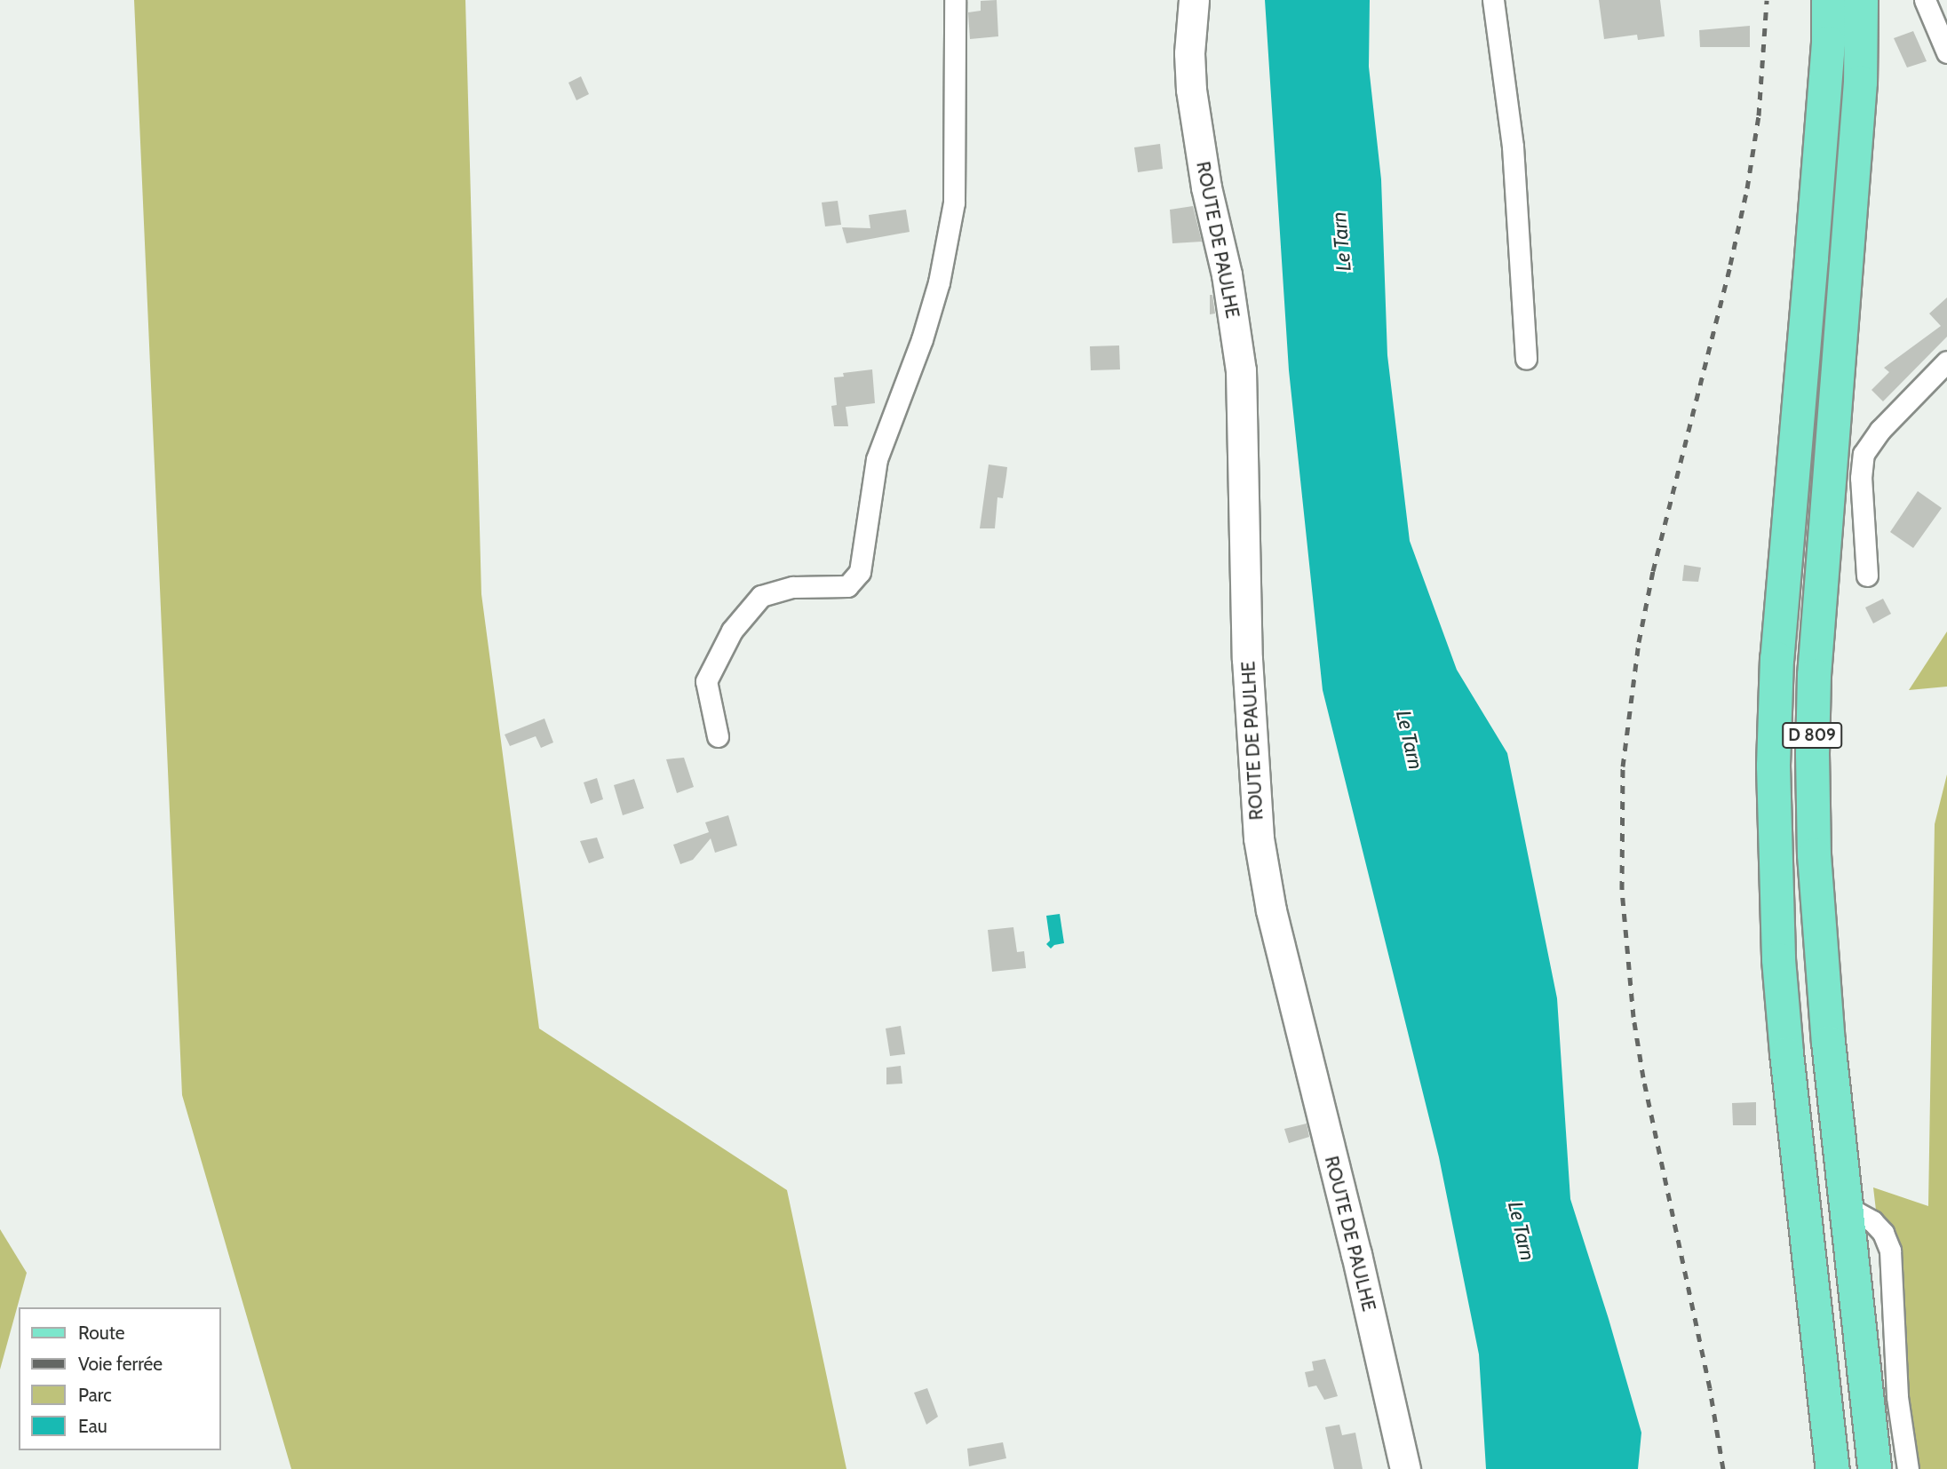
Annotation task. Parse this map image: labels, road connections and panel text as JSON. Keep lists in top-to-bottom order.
{
  "streets": {
    "main road": ["D 809"],
    "street": ["ROUTE DE PAULHE"]
  },
  "water": ["Le Tarn"],
  "legend": [
    "Route",
    "Voie ferrée",
    "Parc",
    "Eau"
  ]
}
